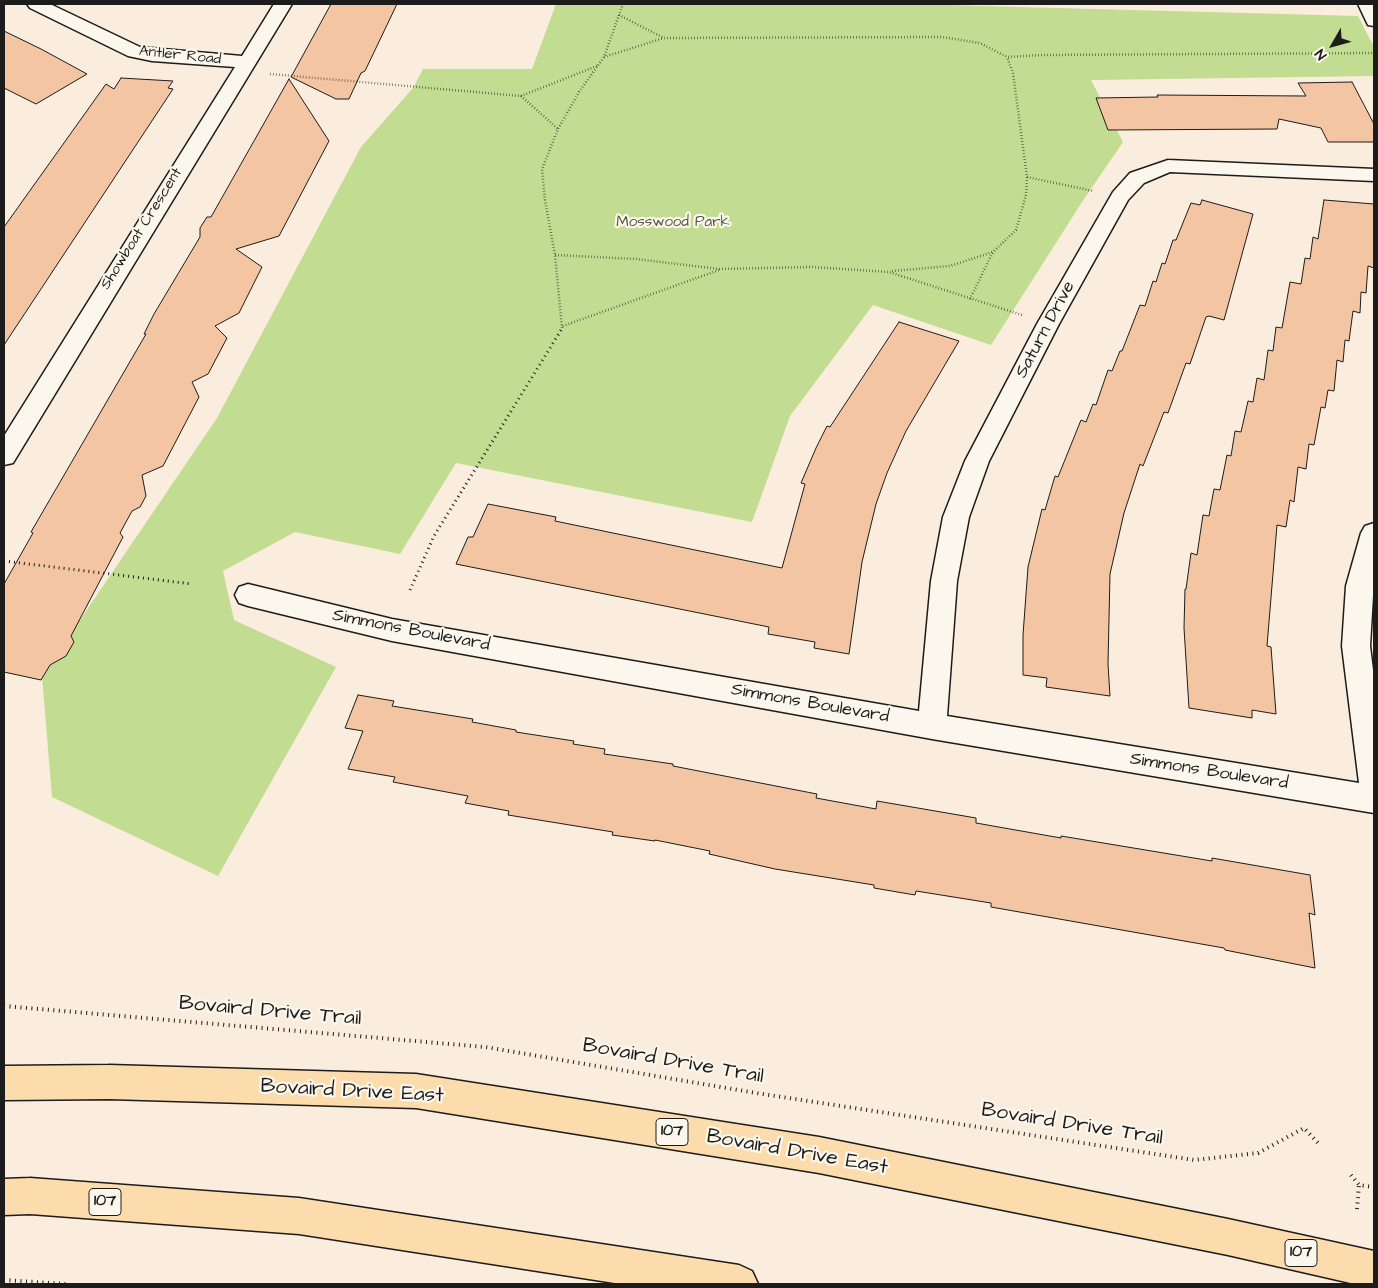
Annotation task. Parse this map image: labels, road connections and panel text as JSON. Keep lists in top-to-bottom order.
{
  "streets": {
    "main road": ["Bovaird Drive East", "107"],
    "street": [
      "Antler Road",
      "Showboat Crescent",
      "Saturn Drive",
      "Simmons Boulevard"
    ],
    "path": ["Bovaird Drive Trail"]
  },
  "crossings": [
    ["Antler Road", "Showboat Crescent"],
    ["Saturn Drive", "Simmons Boulevard"]
  ],
  "parks": ["Mosswood Park"],
  "north": "bottom left"
}
